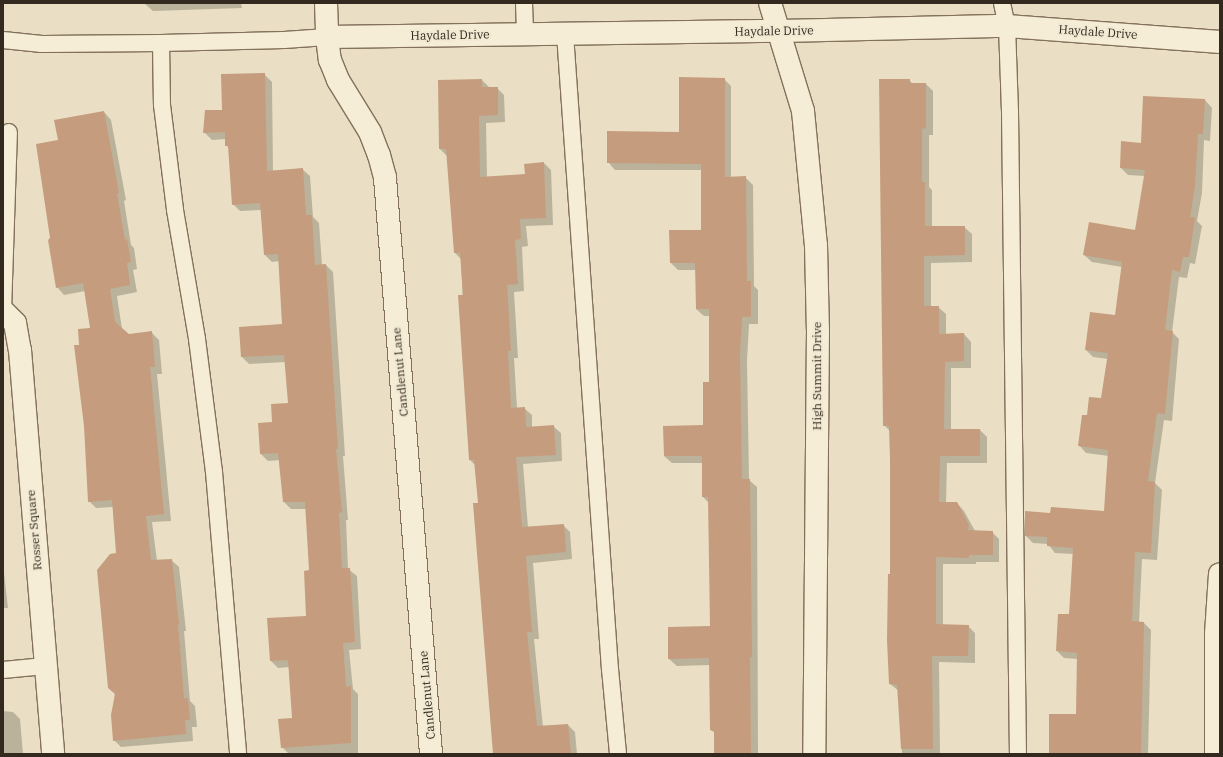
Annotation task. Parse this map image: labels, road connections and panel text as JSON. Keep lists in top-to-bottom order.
{
  "streets": {
    "street": [
      "Haydale Drive",
      "Candlenut Lane",
      "High Summit Drive",
      "Rosser Square"
    ]
  },
  "crossings": [
    ["Haydale Drive", "Candlenut Lane"],
    ["Haydale Drive", "High Summit Drive"]
  ]
}
